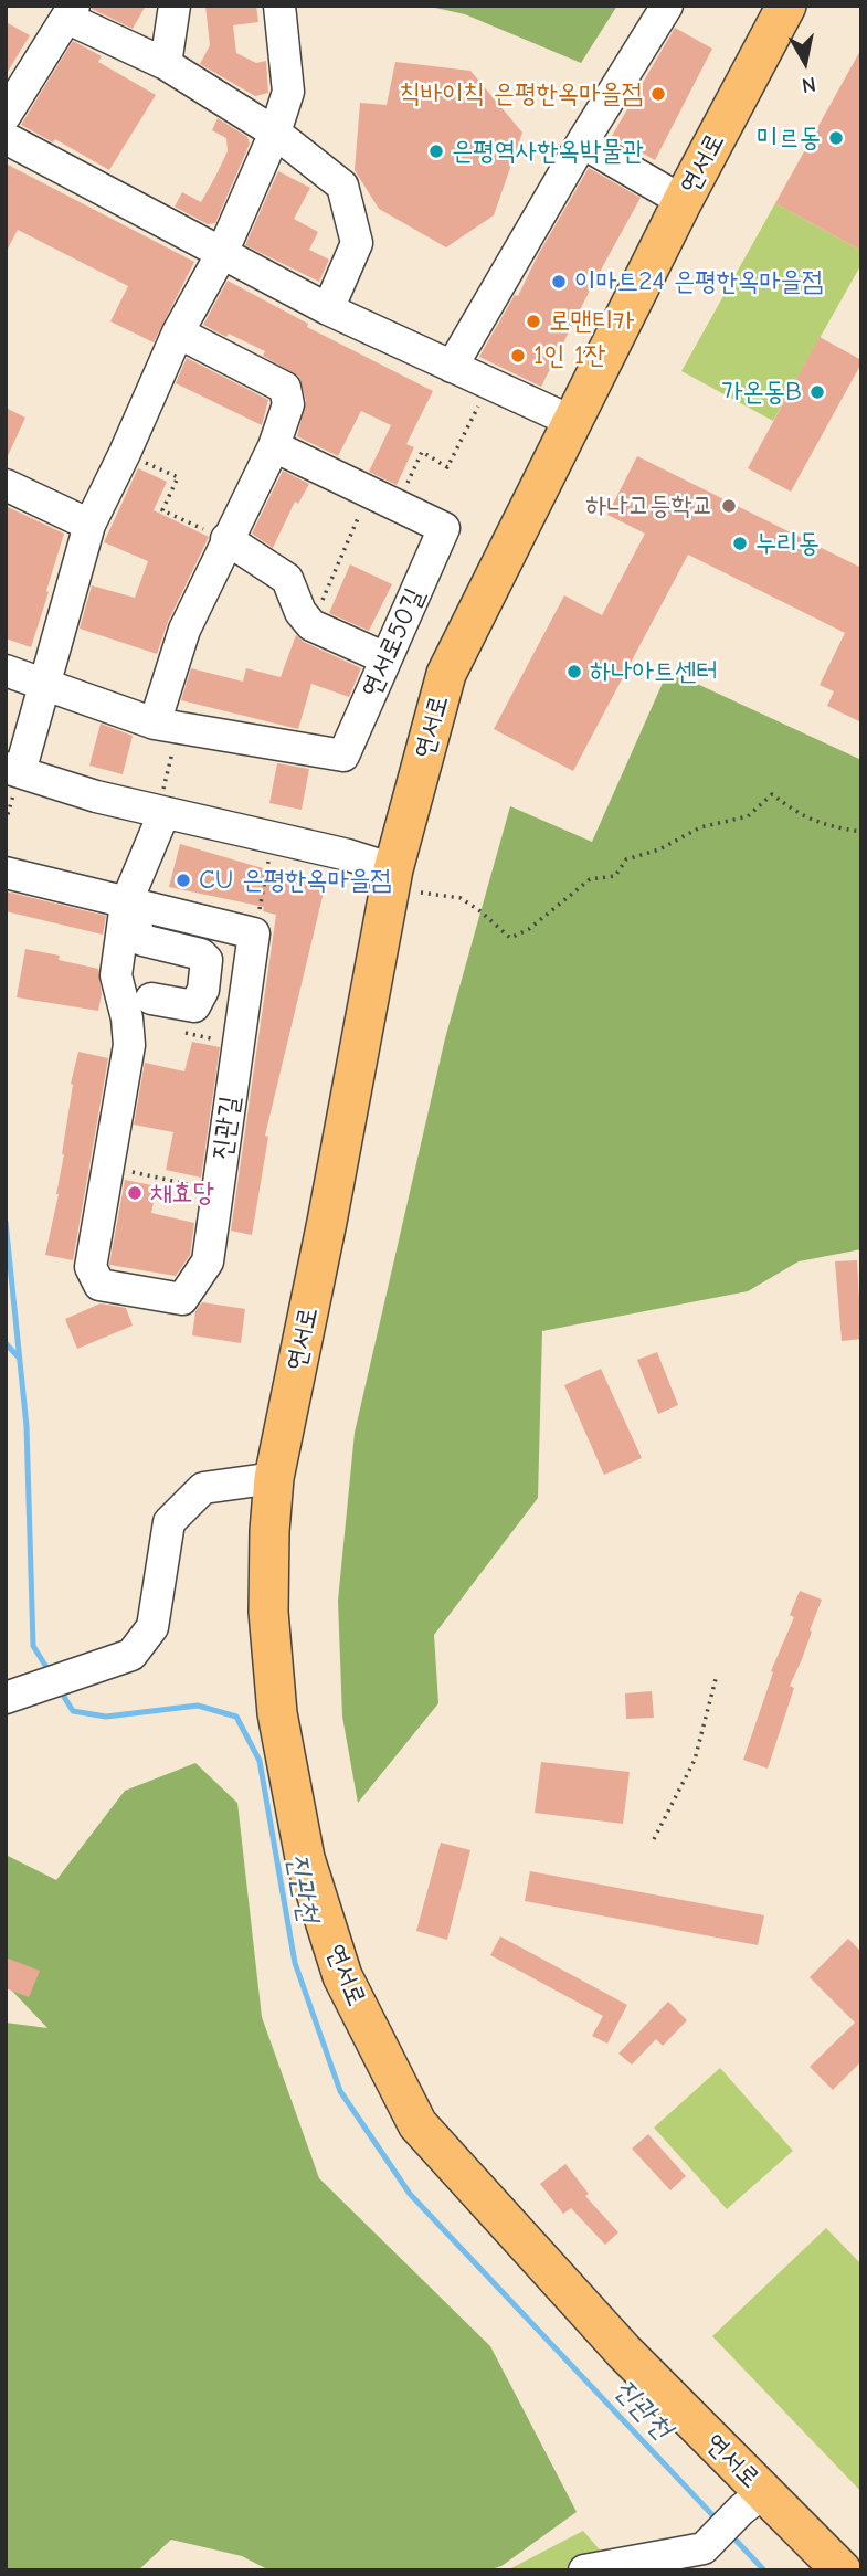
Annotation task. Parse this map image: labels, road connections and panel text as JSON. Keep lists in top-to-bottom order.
{
  "streets": {
    "main road": ["연서로"],
    "street": ["연서로50길", "진관길"]
  },
  "water": ["진관천"],
  "places": [
    "칙바이칙 은평한옥마을점",
    "미르동",
    "은평역사한옥박물관",
    "이마트24 은평한옥마을점",
    "로맨티카",
    "1인 1잔",
    "가온동B",
    "하나고등학교",
    "누리동",
    "하나아트센터",
    "CU 은평한옥마을점",
    "채효당"
  ],
  "north": "bottom"
}
